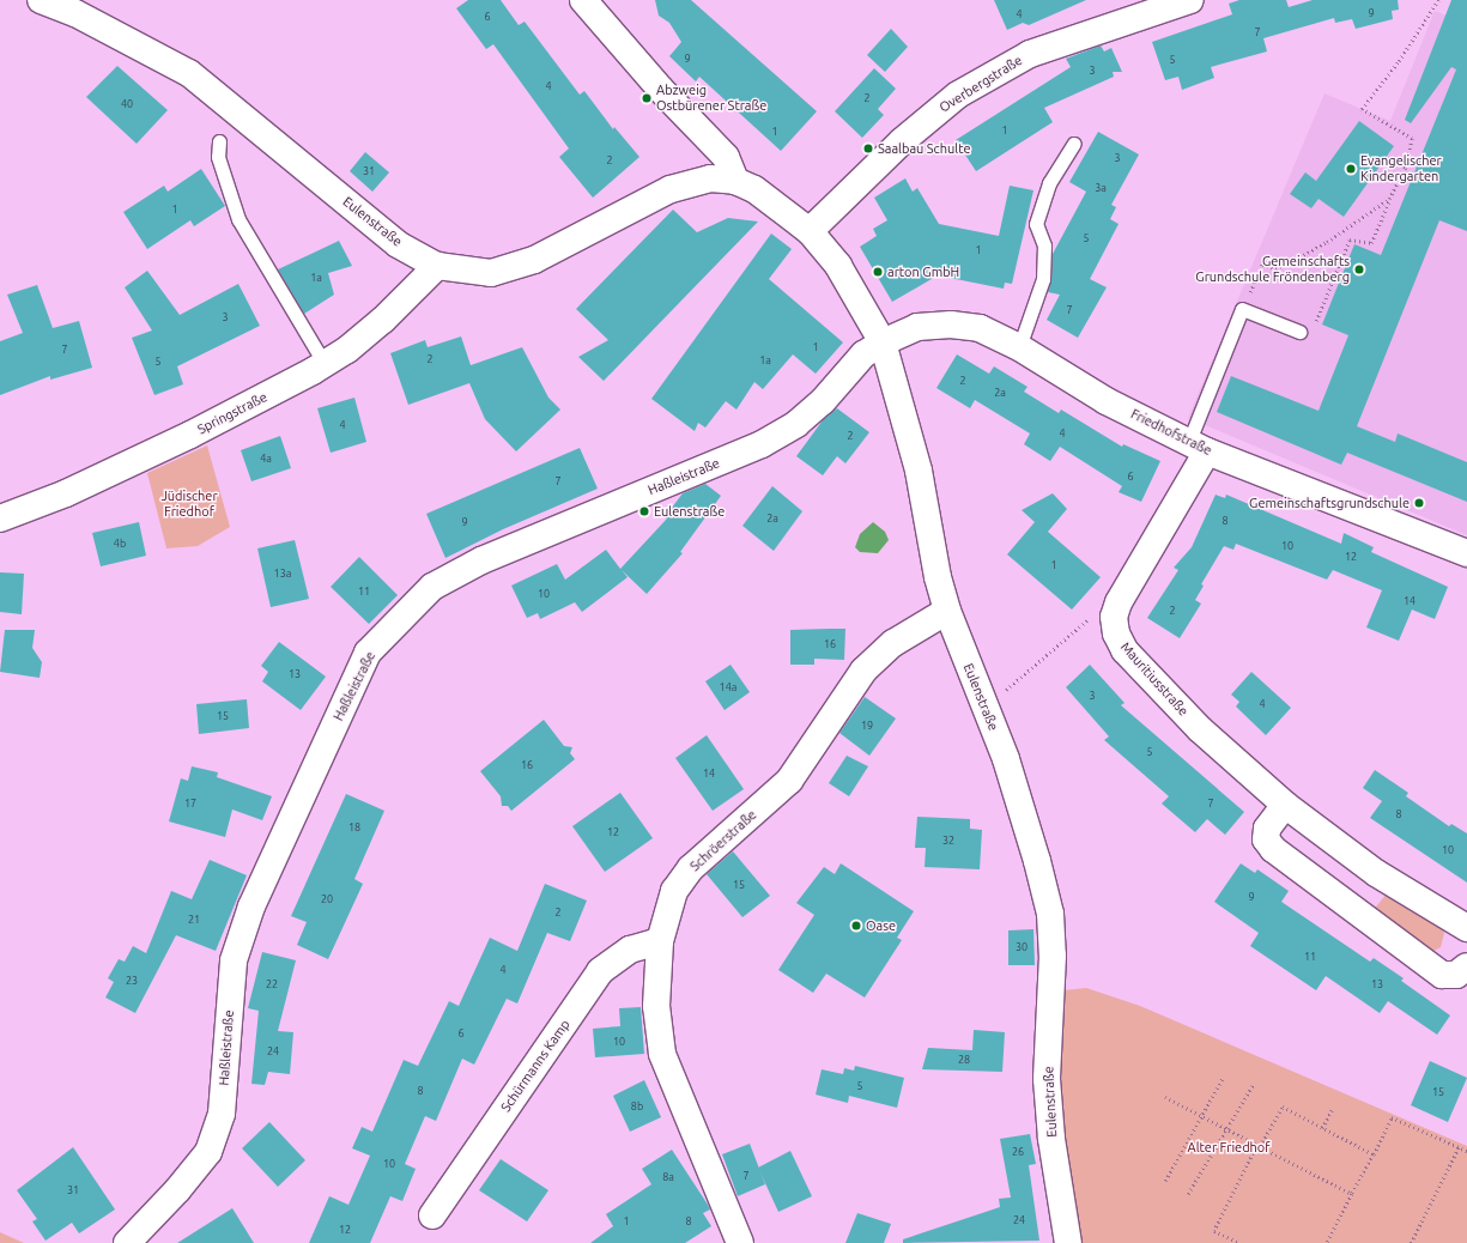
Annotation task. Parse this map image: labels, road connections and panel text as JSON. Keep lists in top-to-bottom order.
{
  "streets": {
    "street": [
      "Overbergstraße",
      "Eulenstraße",
      "Springstraße",
      "Friedhofstraße",
      "Haßleistraße",
      "Mauritiusstraße",
      "Schröerstraße",
      "Schürmanns Kamp"
    ]
  },
  "crossings": [
    ["Overbergstraße", "Eulenstraße"],
    ["Eulenstraße", "Springstraße"],
    ["Eulenstraße", "Friedhofstraße"],
    ["Eulenstraße", "Haßleistraße"],
    ["Eulenstraße", "Schröerstraße"],
    ["Friedhofstraße", "Haßleistraße"],
    ["Friedhofstraße", "Mauritiusstraße"],
    ["Schröerstraße", "Schürmanns Kamp"]
  ],
  "parks": ["Jüdischer Friedhof", "Alter Friedhof"],
  "places": [
    "Abzweig Ostbürener Straße",
    "Saalbau Schulte",
    "Evangelischer Kindergarten",
    "Gemeinschafts Grundschule Fröndenberg",
    "arton GmbH",
    "Gemeinschaftsgrundschule",
    "Eulenstraße",
    "Oase"
  ],
  "house_numbers": [
    "9",
    "4",
    "6",
    "7",
    "9",
    "5",
    "3",
    "4",
    "2",
    "40",
    "1",
    "1",
    "3",
    "2",
    "31",
    "3a",
    "1",
    "5",
    "1",
    "1a",
    "7",
    "3",
    "1",
    "7",
    "2",
    "1a",
    "5",
    "2",
    "2a",
    "4",
    "4",
    "2",
    "4a",
    "6",
    "7",
    "2a",
    "8",
    "9",
    "4b",
    "10",
    "12",
    "1",
    "13a",
    "11",
    "10",
    "14",
    "2",
    "16",
    "13",
    "14a",
    "3",
    "4",
    "15",
    "19",
    "5",
    "16",
    "14",
    "17",
    "7",
    "8",
    "18",
    "12",
    "32",
    "10",
    "15",
    "9",
    "20",
    "2",
    "21",
    "30",
    "11",
    "4",
    "23",
    "22",
    "13",
    "6",
    "10",
    "24",
    "28",
    "5",
    "8",
    "15",
    "8b",
    "26",
    "10",
    "7",
    "8a",
    "31",
    "24",
    "1",
    "8",
    "12"
  ]
}
